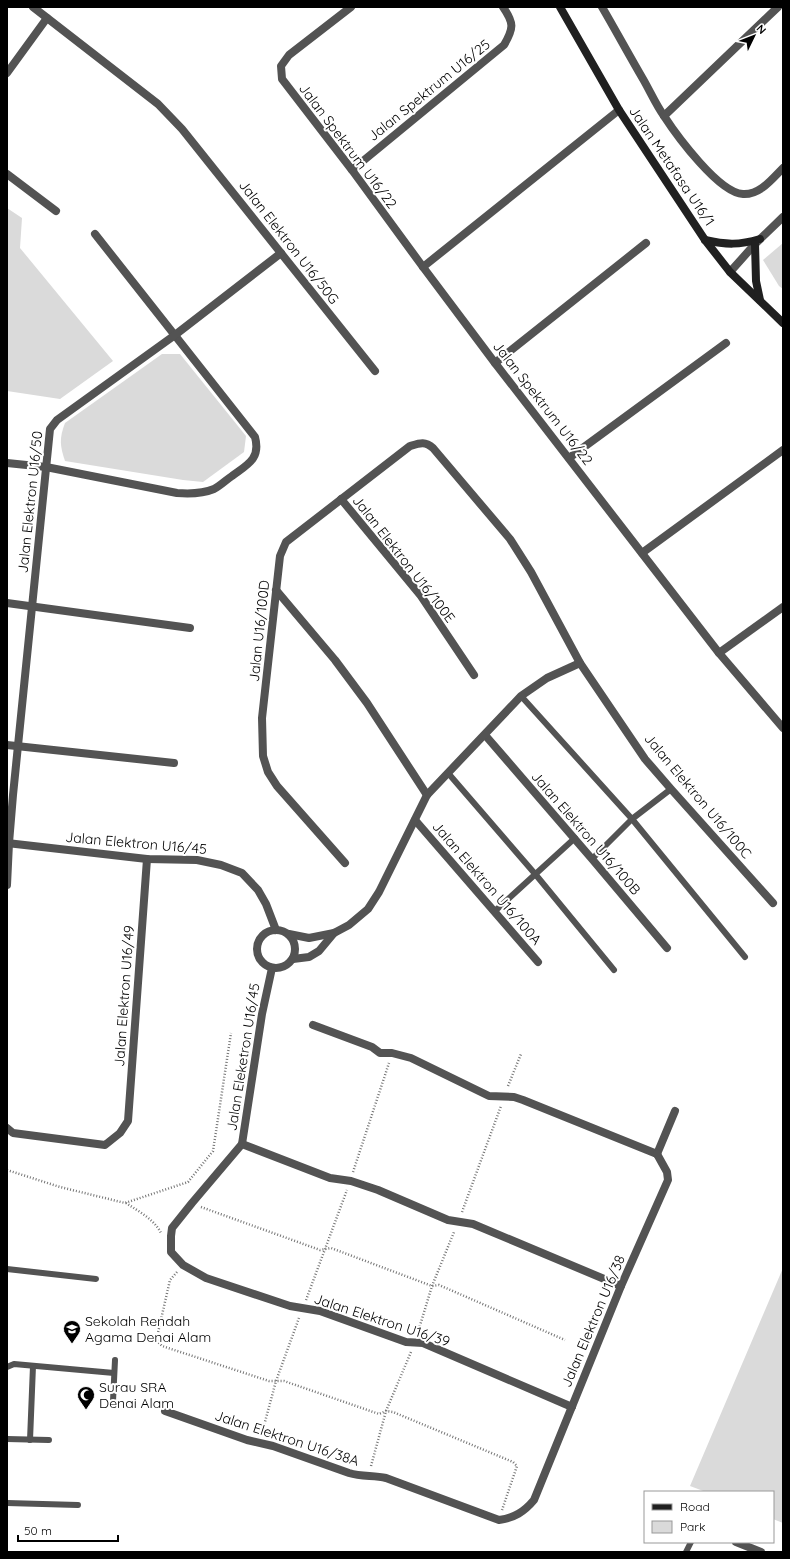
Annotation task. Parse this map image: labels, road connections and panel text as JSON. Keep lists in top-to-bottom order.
{
  "streets": {
    "street": [
      "Jalan Spektrum U16/25",
      "Jalan Spektrum U16/22",
      "Jalan Metafasa U16/1",
      "Jalan Elektron U16/50G",
      "Jalan Elektron U16/50",
      "Jalan Elektron U16/100E",
      "Jalan U16/100D",
      "Jalan Elektron U16/100C",
      "Jalan Elektron U16/100B",
      "Jalan Elektron U16/45",
      "Jalan Elektron U16/100A",
      "Jalan Elektron U16/49",
      "Jalan Eleketron U16/45",
      "Jalan Elektron U16/39",
      "Jalan Elektron U16/38",
      "Jalan Elektron U16/38A"
    ]
  },
  "crossings": [
    ["Jalan Spektrum U16/25", "Jalan Spektrum U16/22"],
    ["Jalan Elektron U16/50G", "Jalan Elektron U16/50"],
    ["Jalan Elektron U16/50", "Jalan Elektron U16/45"],
    ["Jalan Elektron U16/100E", "Jalan U16/100D"],
    ["Jalan U16/100D", "Jalan Elektron U16/100C"],
    ["Jalan Elektron U16/45", "Jalan Elektron U16/49"],
    ["Jalan Elektron U16/45", "Jalan Eleketron U16/45"],
    ["Jalan Eleketron U16/45", "Jalan Elektron U16/39"],
    ["Jalan Elektron U16/39", "Jalan Elektron U16/38"],
    ["Jalan Elektron U16/38", "Jalan Elektron U16/38A"]
  ],
  "places": {
    "school or university": ["Sekolah Rendah Agama Denai Alam"],
    "mosque": ["Surau SRA Denai Alam"]
  },
  "legend": ["Road", "Park"],
  "scale_bar": "50 m",
  "north": "top right"
}
